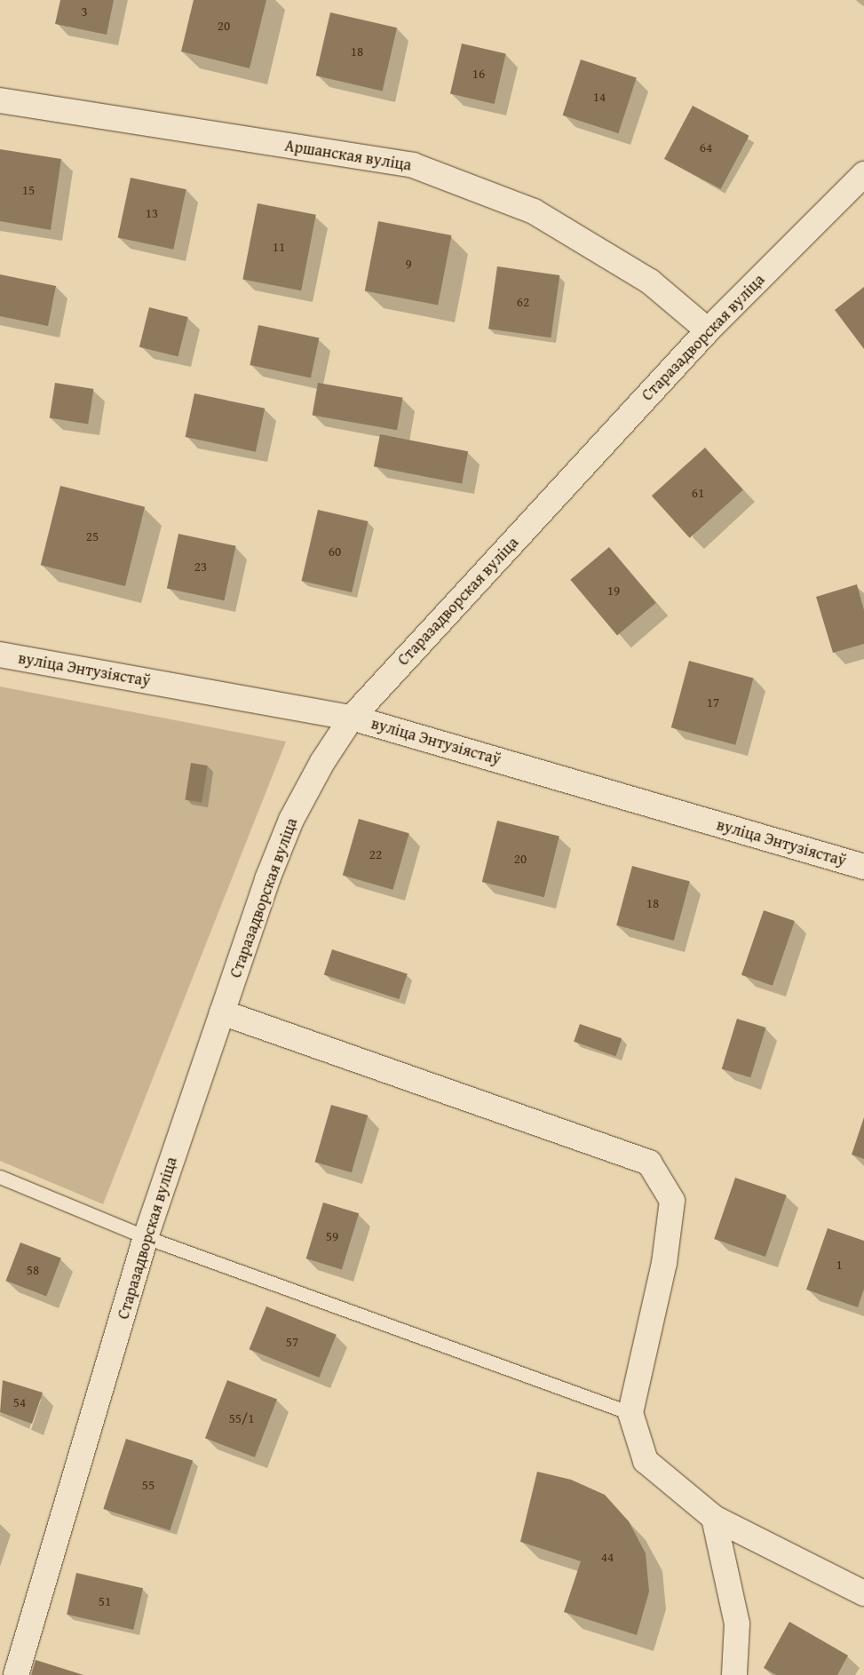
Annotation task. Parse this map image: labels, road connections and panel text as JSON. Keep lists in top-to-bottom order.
{
  "streets": {
    "street": ["Аршанская вуліца", "Старазадворская вуліца", "вуліца Энтузіястаў"]
  },
  "crossings": [
    ["Аршанская вуліца", "Старазадворская вуліца"],
    ["Старазадворская вуліца", "вуліца Энтузіястаў"]
  ],
  "house_numbers": [
    "3",
    "20",
    "18",
    "16",
    "14",
    "64",
    "15",
    "13",
    "11",
    "9",
    "62",
    "61",
    "25",
    "60",
    "23",
    "19",
    "17",
    "22",
    "20",
    "18",
    "59",
    "1",
    "58",
    "57",
    "54",
    "55/1",
    "55",
    "44",
    "51"
  ]
}
